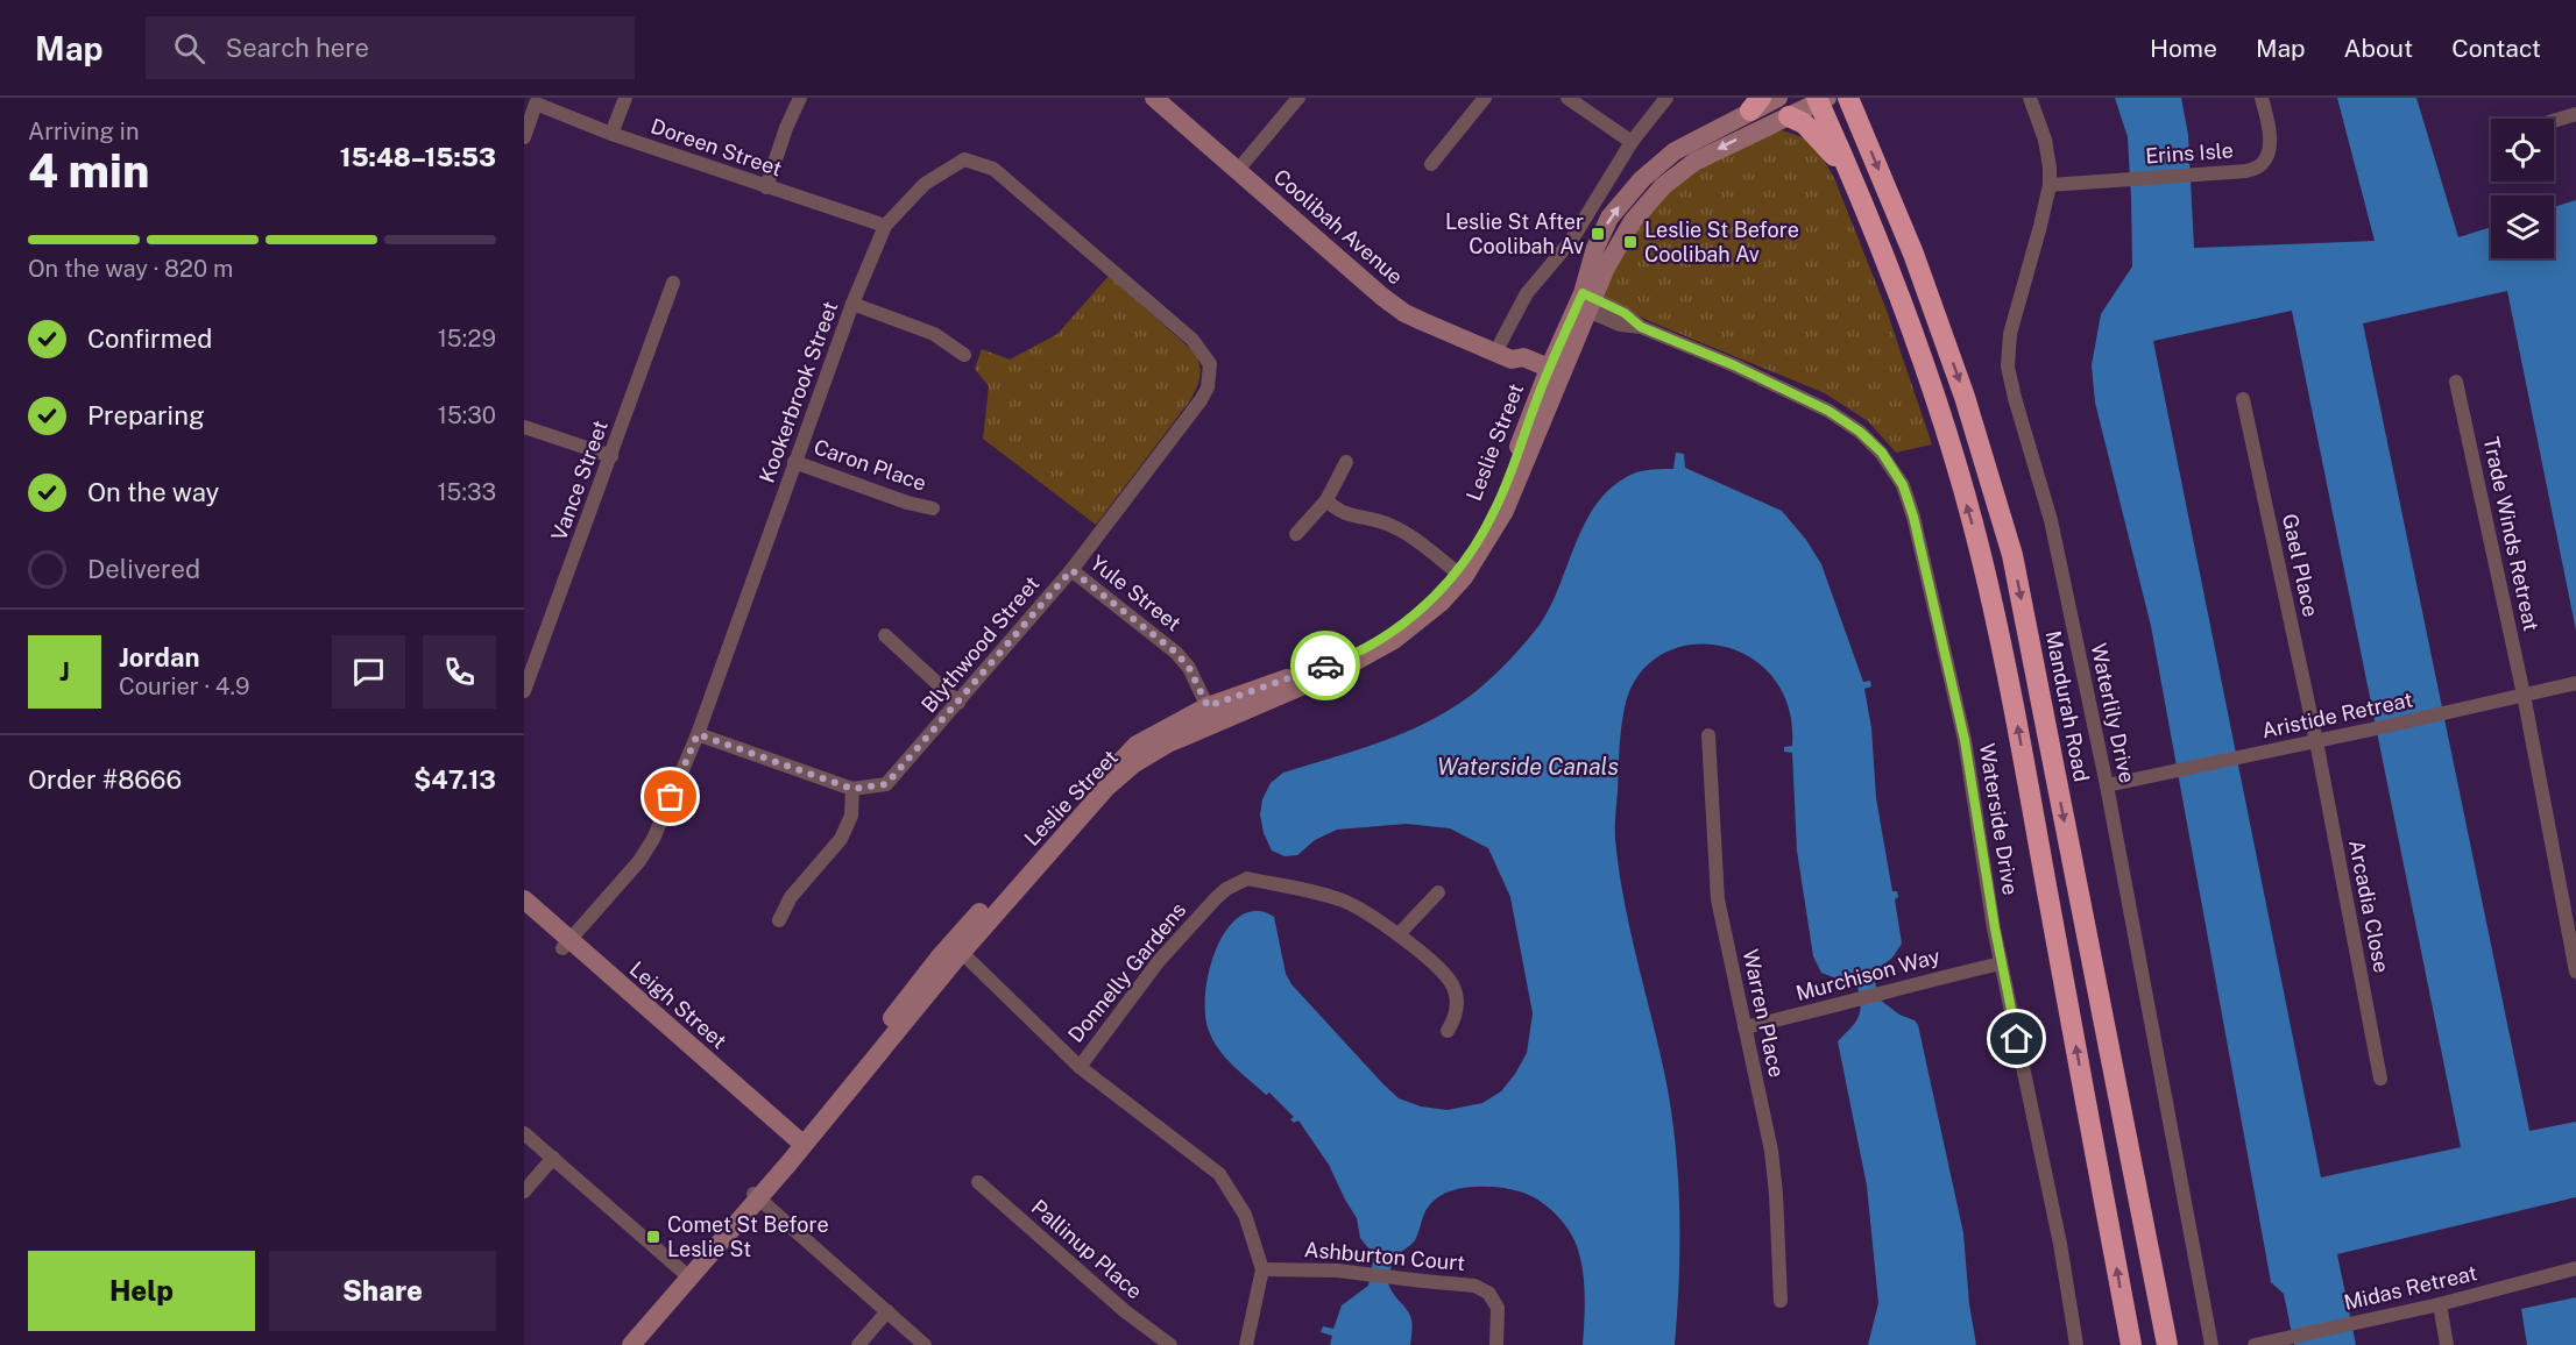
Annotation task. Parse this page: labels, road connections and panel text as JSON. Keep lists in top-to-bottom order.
{
  "streets": {
    "highway": ["Mandurah Road"],
    "street": [
      "Doreen Street",
      "Erins Isle",
      "Coolibah Avenue",
      "Kookerbrook Street",
      "Leslie Street",
      "Caron Place",
      "Vance Street",
      "Trade Winds Retreat",
      "Gael Place",
      "Yule Street",
      "Blythwood Street",
      "Waterlily Drive",
      "Aristide Retreat",
      "Waterside Drive",
      "Arcadia Close",
      "Donnelly Gardens",
      "Murchison Way",
      "Leigh Street",
      "Warren Place",
      "Pallinup Place",
      "Ashburton Court",
      "Midas Retreat"
    ]
  },
  "crossings": [
    ["Doreen Street", "Kookerbrook Street"],
    ["Erins Isle", "Waterlily Drive"],
    ["Coolibah Avenue", "Leslie Street"],
    ["Kookerbrook Street", "Caron Place"],
    ["Kookerbrook Street", "Blythwood Street"],
    ["Kookerbrook Street", "Leigh Street"],
    ["Leslie Street", "Yule Street"],
    ["Leslie Street", "Waterside Drive"],
    ["Leslie Street", "Leigh Street"],
    ["Trade Winds Retreat", "Aristide Retreat"],
    ["Gael Place", "Aristide Retreat"],
    ["Gael Place", "Arcadia Close"],
    ["Yule Street", "Blythwood Street"],
    ["Waterlily Drive", "Aristide Retreat"],
    ["Aristide Retreat", "Arcadia Close"],
    ["Waterside Drive", "Murchison Way"],
    ["Murchison Way", "Warren Place"]
  ],
  "water": ["Waterside Canals"],
  "places": {
    "transit": ["Leslie St After Coolibah Av", "Leslie St Before Coolibah Av", "Comet St Before Leslie St"]
  },
  "page": {
    "header": "Map",
    "search": "Search here",
    "nav": [
      "Home",
      "Map",
      "About",
      "Contact"
    ],
    "heading": ["4 min", "Arriving in", "15:48–15:53"],
    "panel": [
      "Jordan",
      "Courier · 4.9",
      "Order #8666",
      "$47.13"
    ],
    "bar": "On the way · 820 m",
    "list": [
      ["Confirmed", "15:29"],
      ["Preparing", "15:30"],
      ["On the way", "15:33"],
      "Delivered"
    ],
    "round": "J",
    "buttons": ["Help", "Share"]
  }
}
